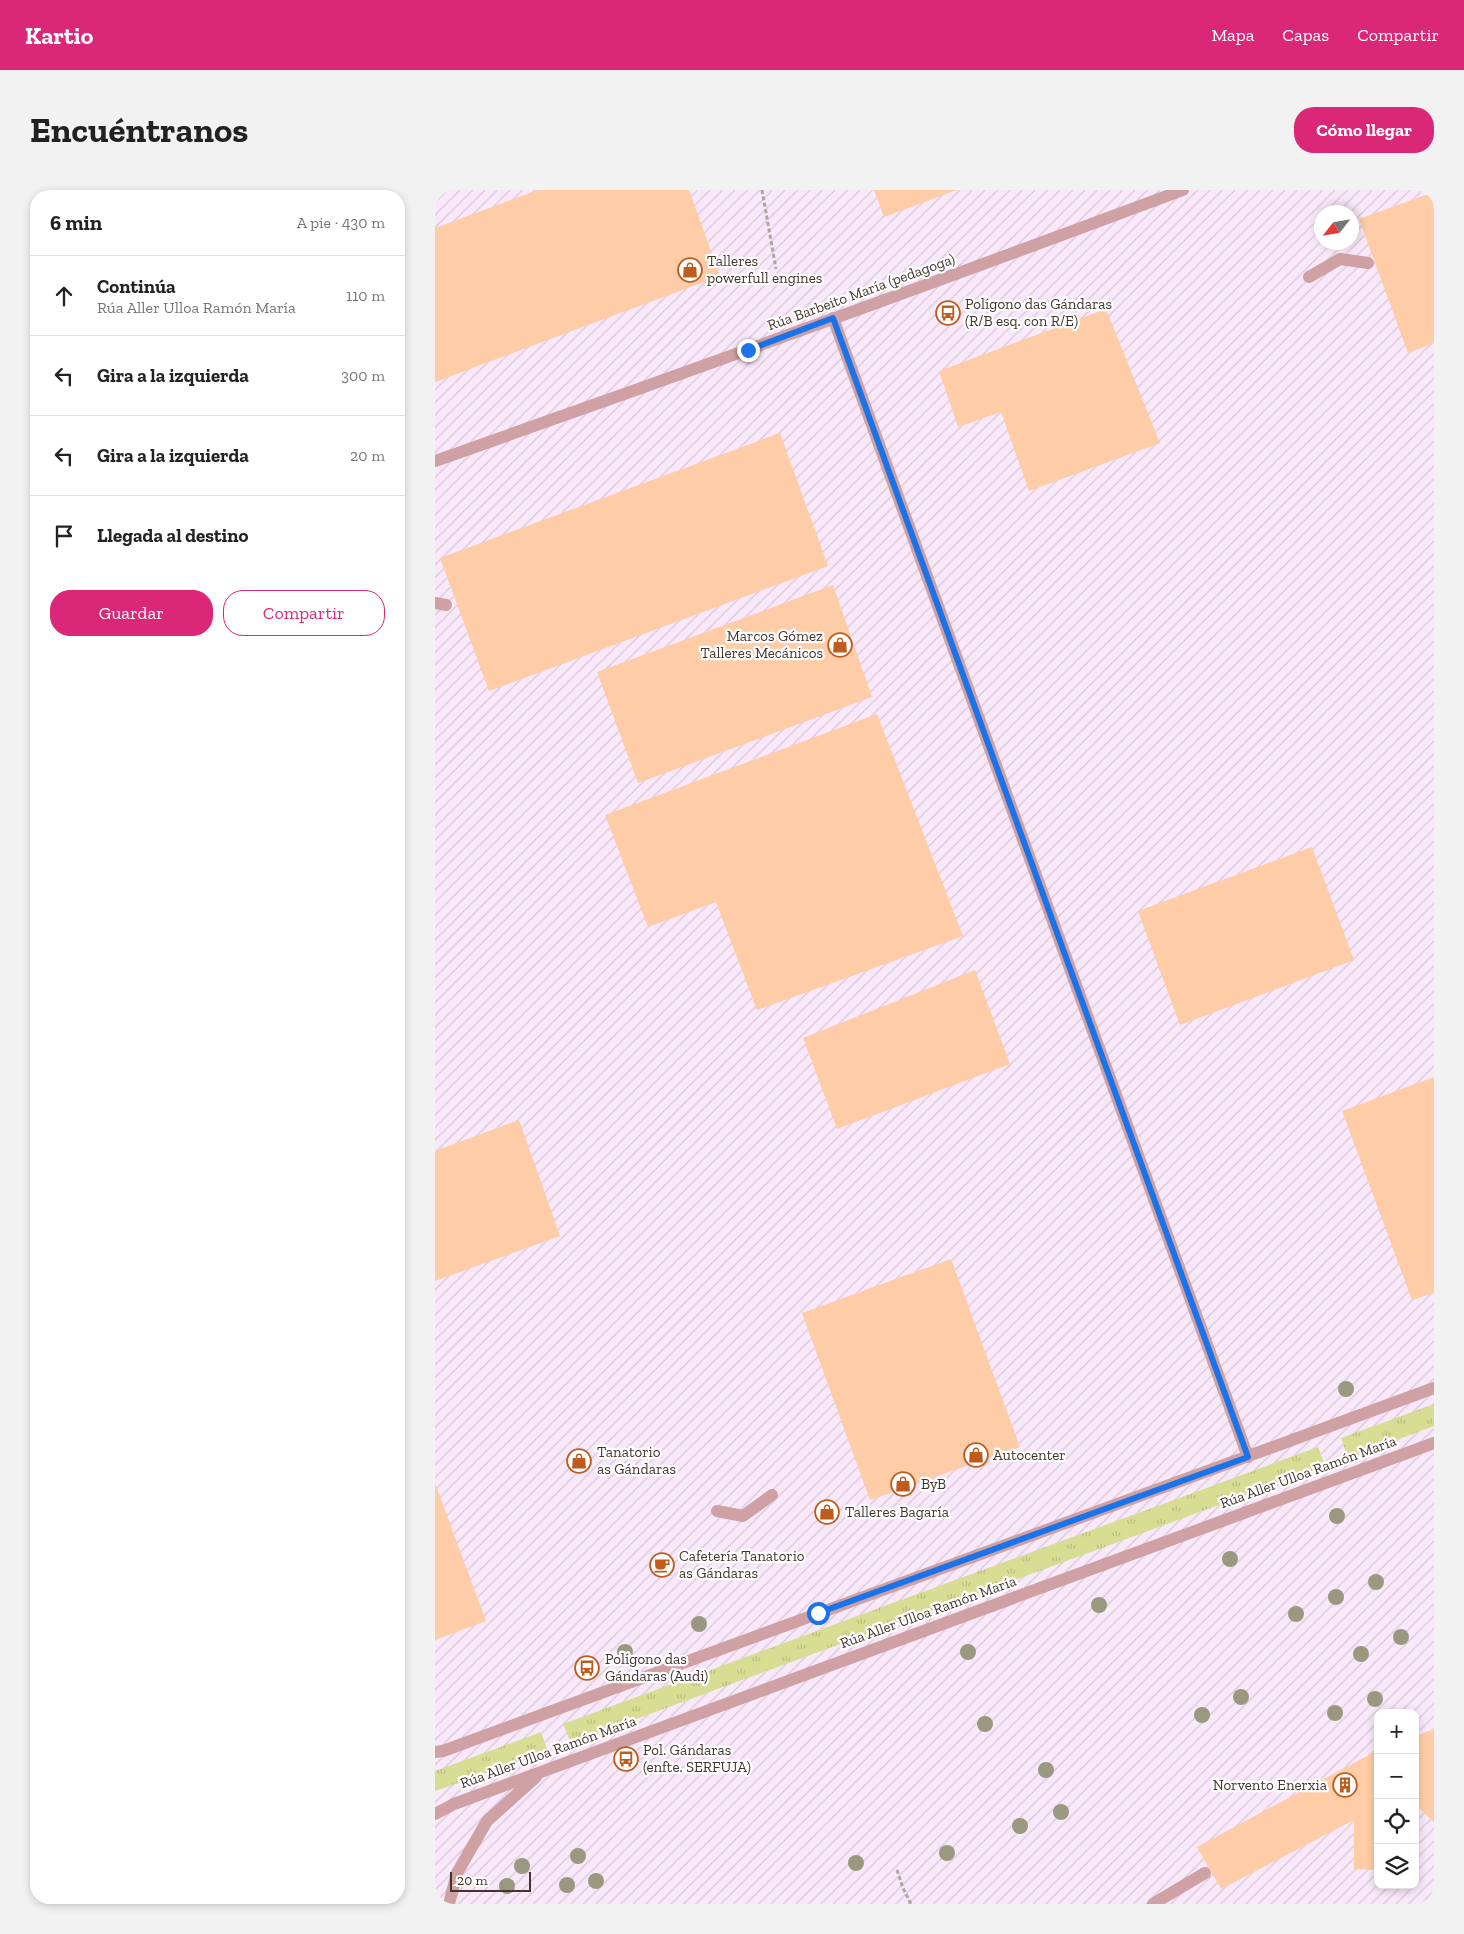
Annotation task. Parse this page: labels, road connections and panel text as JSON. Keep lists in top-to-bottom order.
{
  "streets": {
    "street": ["Rúa Barbeito María (pedagoga)", "Rúa Aller Ulloa Ramón María"]
  },
  "places": {
    "shop": [
      "Talleres powerfull engines",
      "Marcos Gómez Talleres Mecánicos",
      "Autocenter",
      "Tanatorio as Gándaras",
      "ByB",
      "Talleres Bagaría"
    ],
    "bus stop": ["Polígono das Gándaras (R/B esq. con R/E)", "Polígono das Gándaras (Audi)", "Pol. Gándaras (enfte. SERFUJA)"],
    "cafe": ["Cafetería Tanatorio as Gándaras"],
    "building": ["Norvento Enerxia"]
  },
  "scale_bar": "20 m",
  "north": "bottom left",
  "page": {
    "header": "Kartio",
    "nav": ["Mapa", "Capas", "Compartir"],
    "buttons": [
      "Cómo llegar",
      ["Guardar", "Compartir"]
    ],
    "title": "Encuéntranos",
    "heading": ["6 min", "A pie · 430 m"],
    "list": [
      ["Continúa", "Rúa Aller Ulloa Ramón María", "110 m"],
      ["Gira a la izquierda", "300 m"],
      ["Gira a la izquierda", "20 m"],
      "Llegada al destino"
    ],
    "map_buttons": ["+", "−"],
    "scale": "20 m"
  }
}
